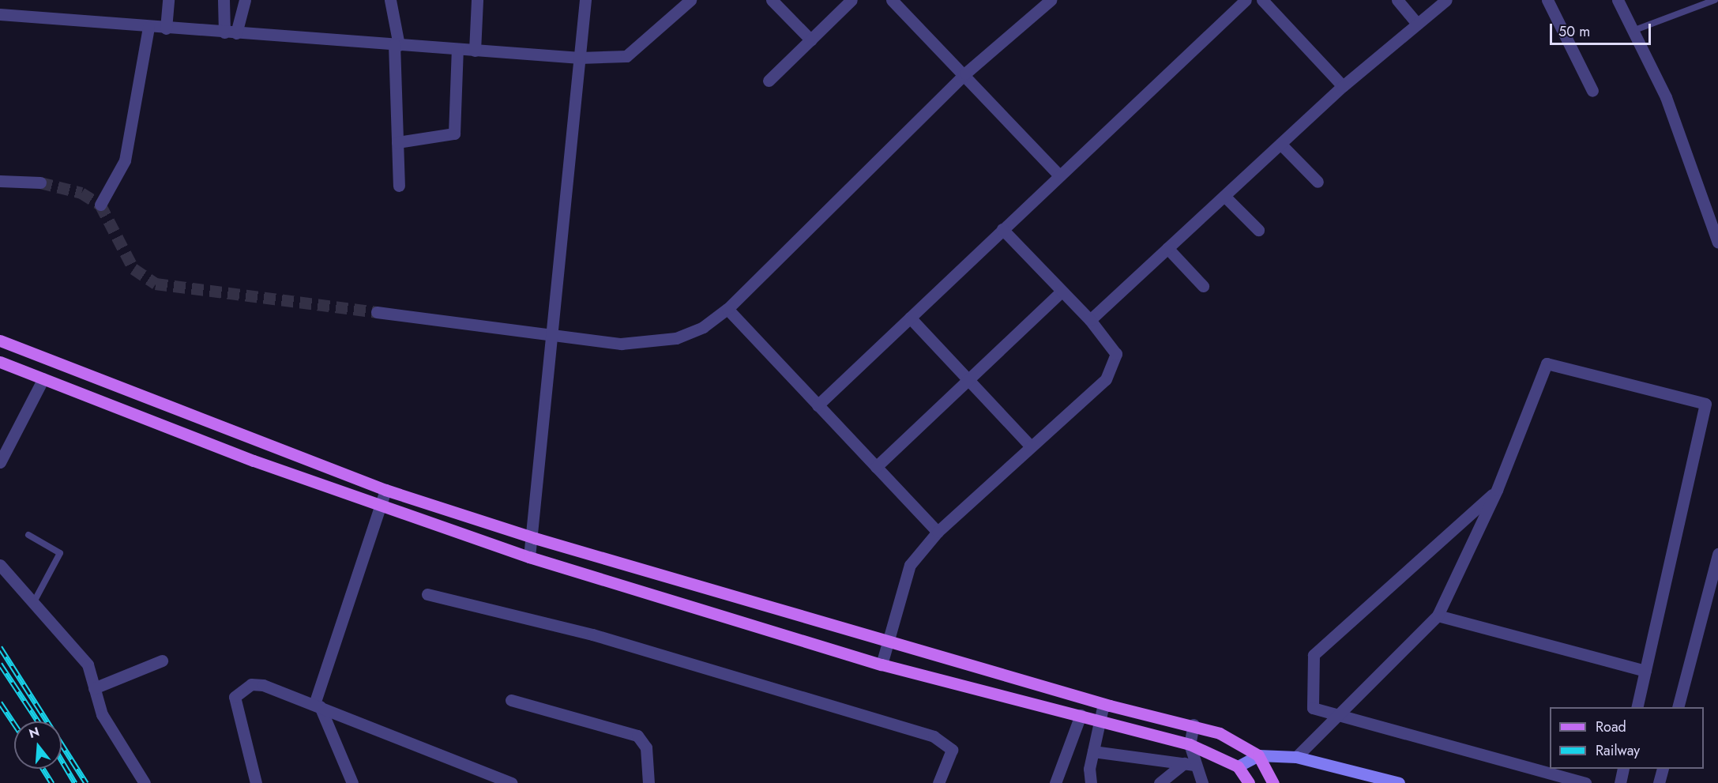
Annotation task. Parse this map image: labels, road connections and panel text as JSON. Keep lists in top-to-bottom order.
{
  "legend": ["Road", "Railway"],
  "scale_bar": "50 m",
  "north": "top"
}
